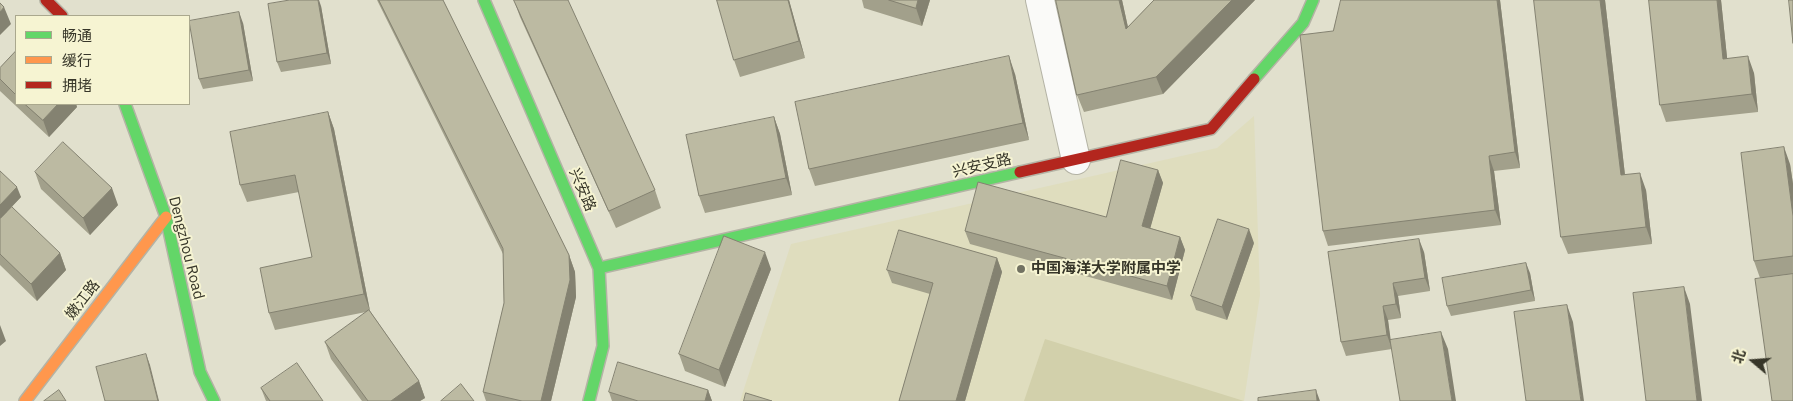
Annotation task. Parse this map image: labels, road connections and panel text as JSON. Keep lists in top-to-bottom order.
{
  "streets": {
    "street": [
      "兴安支路",
      "兴安路",
      "Dengzhou Road",
      "嫩江路"
    ]
  },
  "crossings": [
    ["兴安支路", "兴安路"],
    ["Dengzhou Road", "嫩江路"]
  ],
  "places": ["中国海洋大学附属中学"],
  "legend": ["畅通", "缓行", "拥堵"],
  "north": "left"
}
